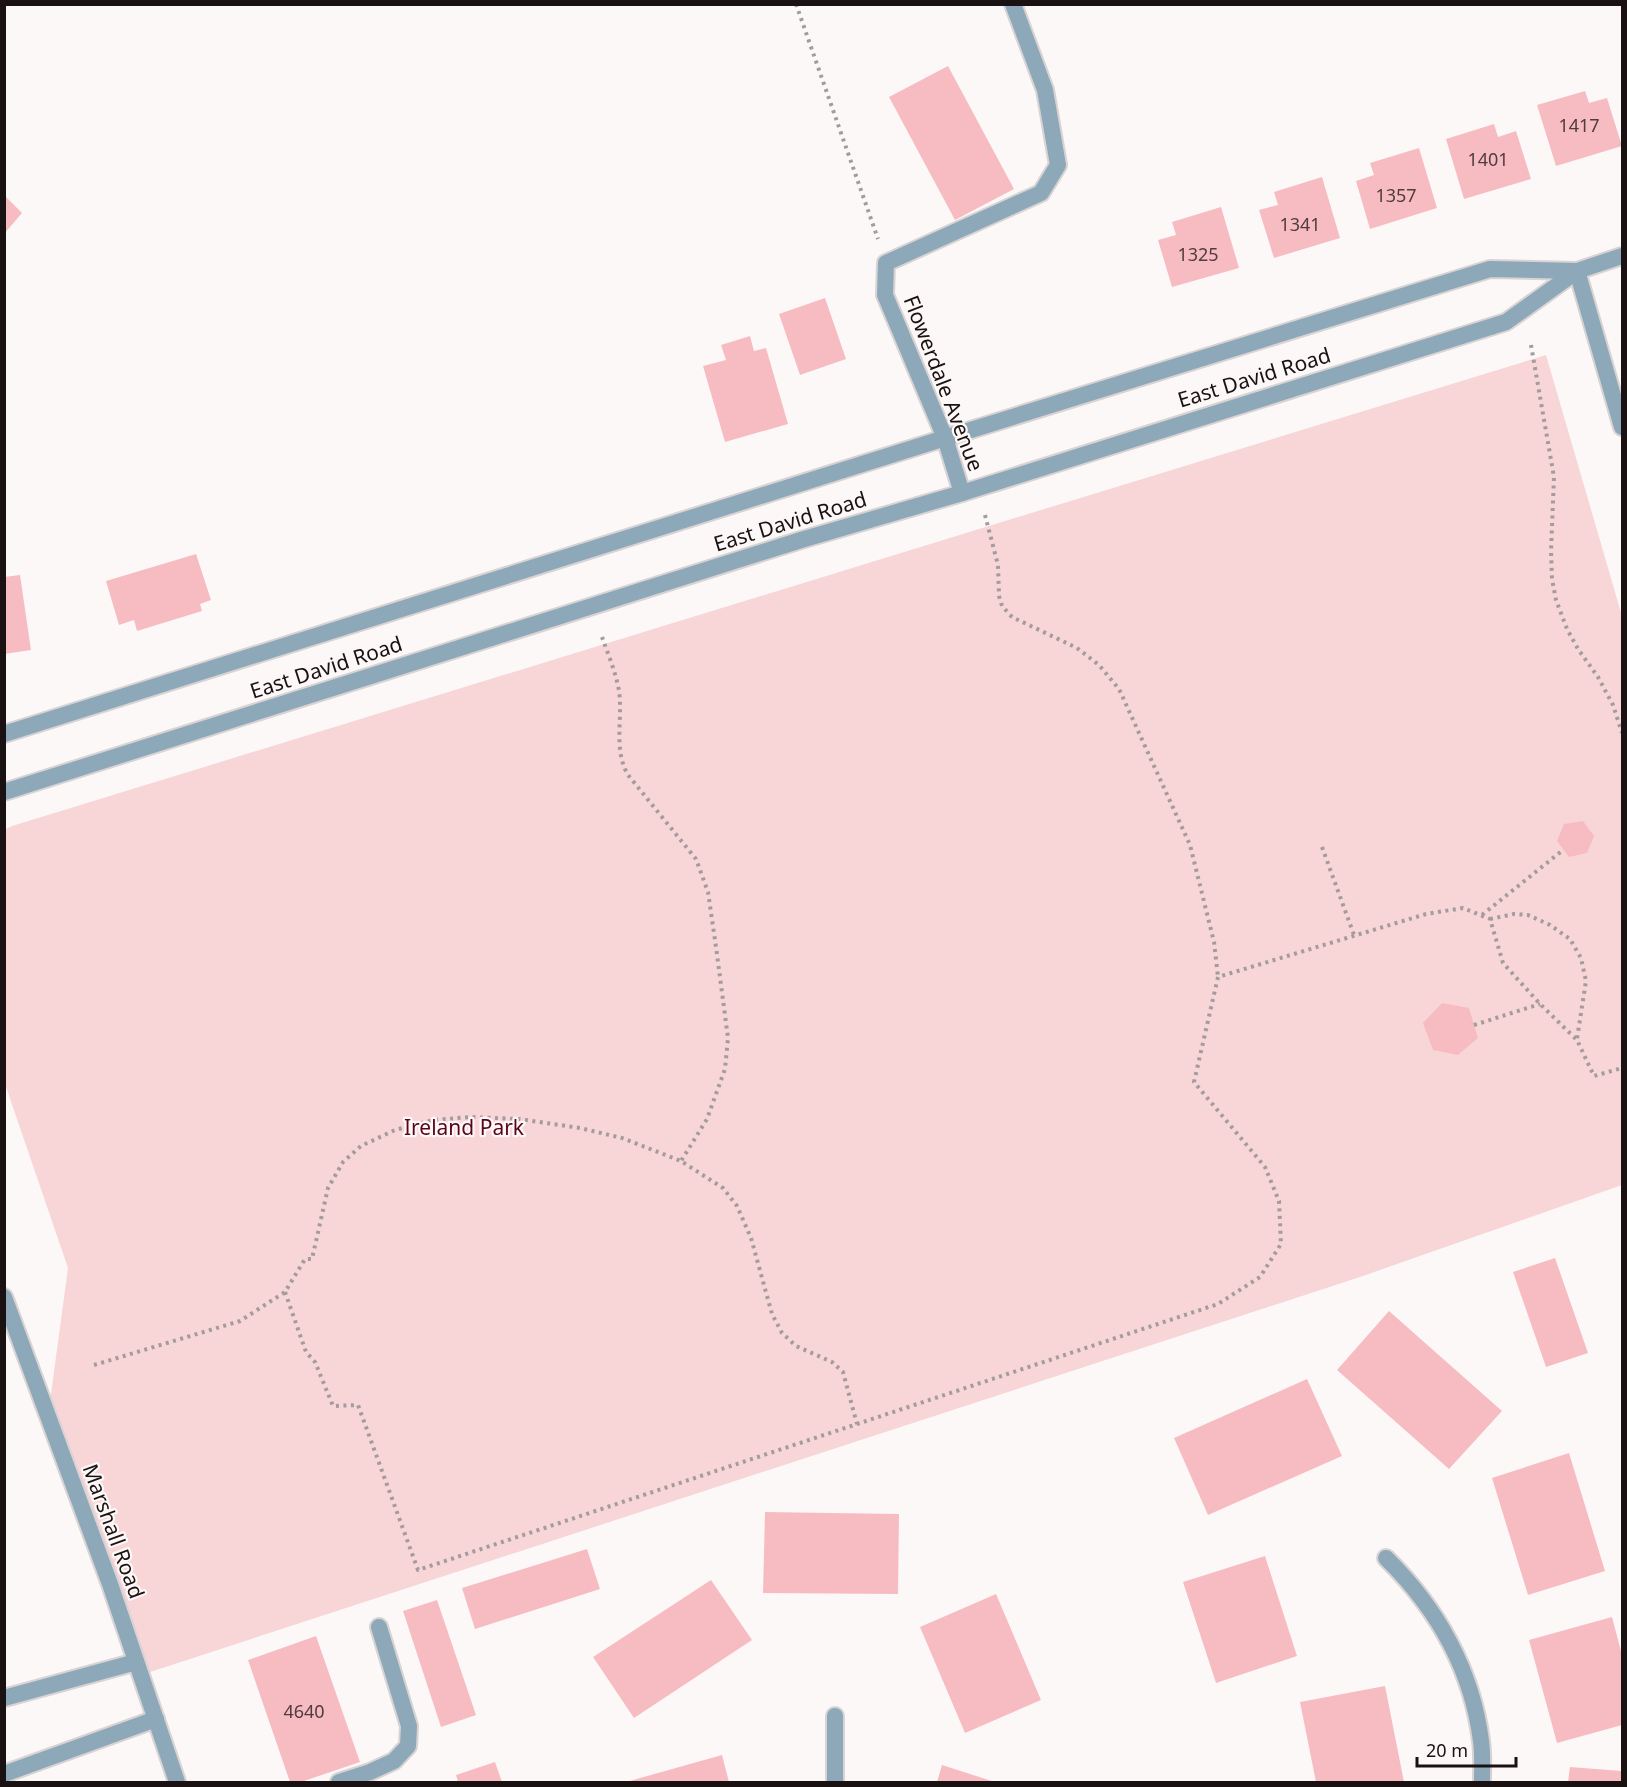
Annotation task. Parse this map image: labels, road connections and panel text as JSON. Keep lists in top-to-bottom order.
{
  "streets": {
    "street": ["East David Road", "Flowerdale Avenue", "Marshall Road"]
  },
  "crossings": [
    ["East David Road", "Flowerdale Avenue"]
  ],
  "parks": ["Ireland Park"],
  "house_numbers": [
    "1417",
    "1401",
    "1357",
    "1341",
    "1325",
    "4640"
  ],
  "scale_bar": "20 m"
}
